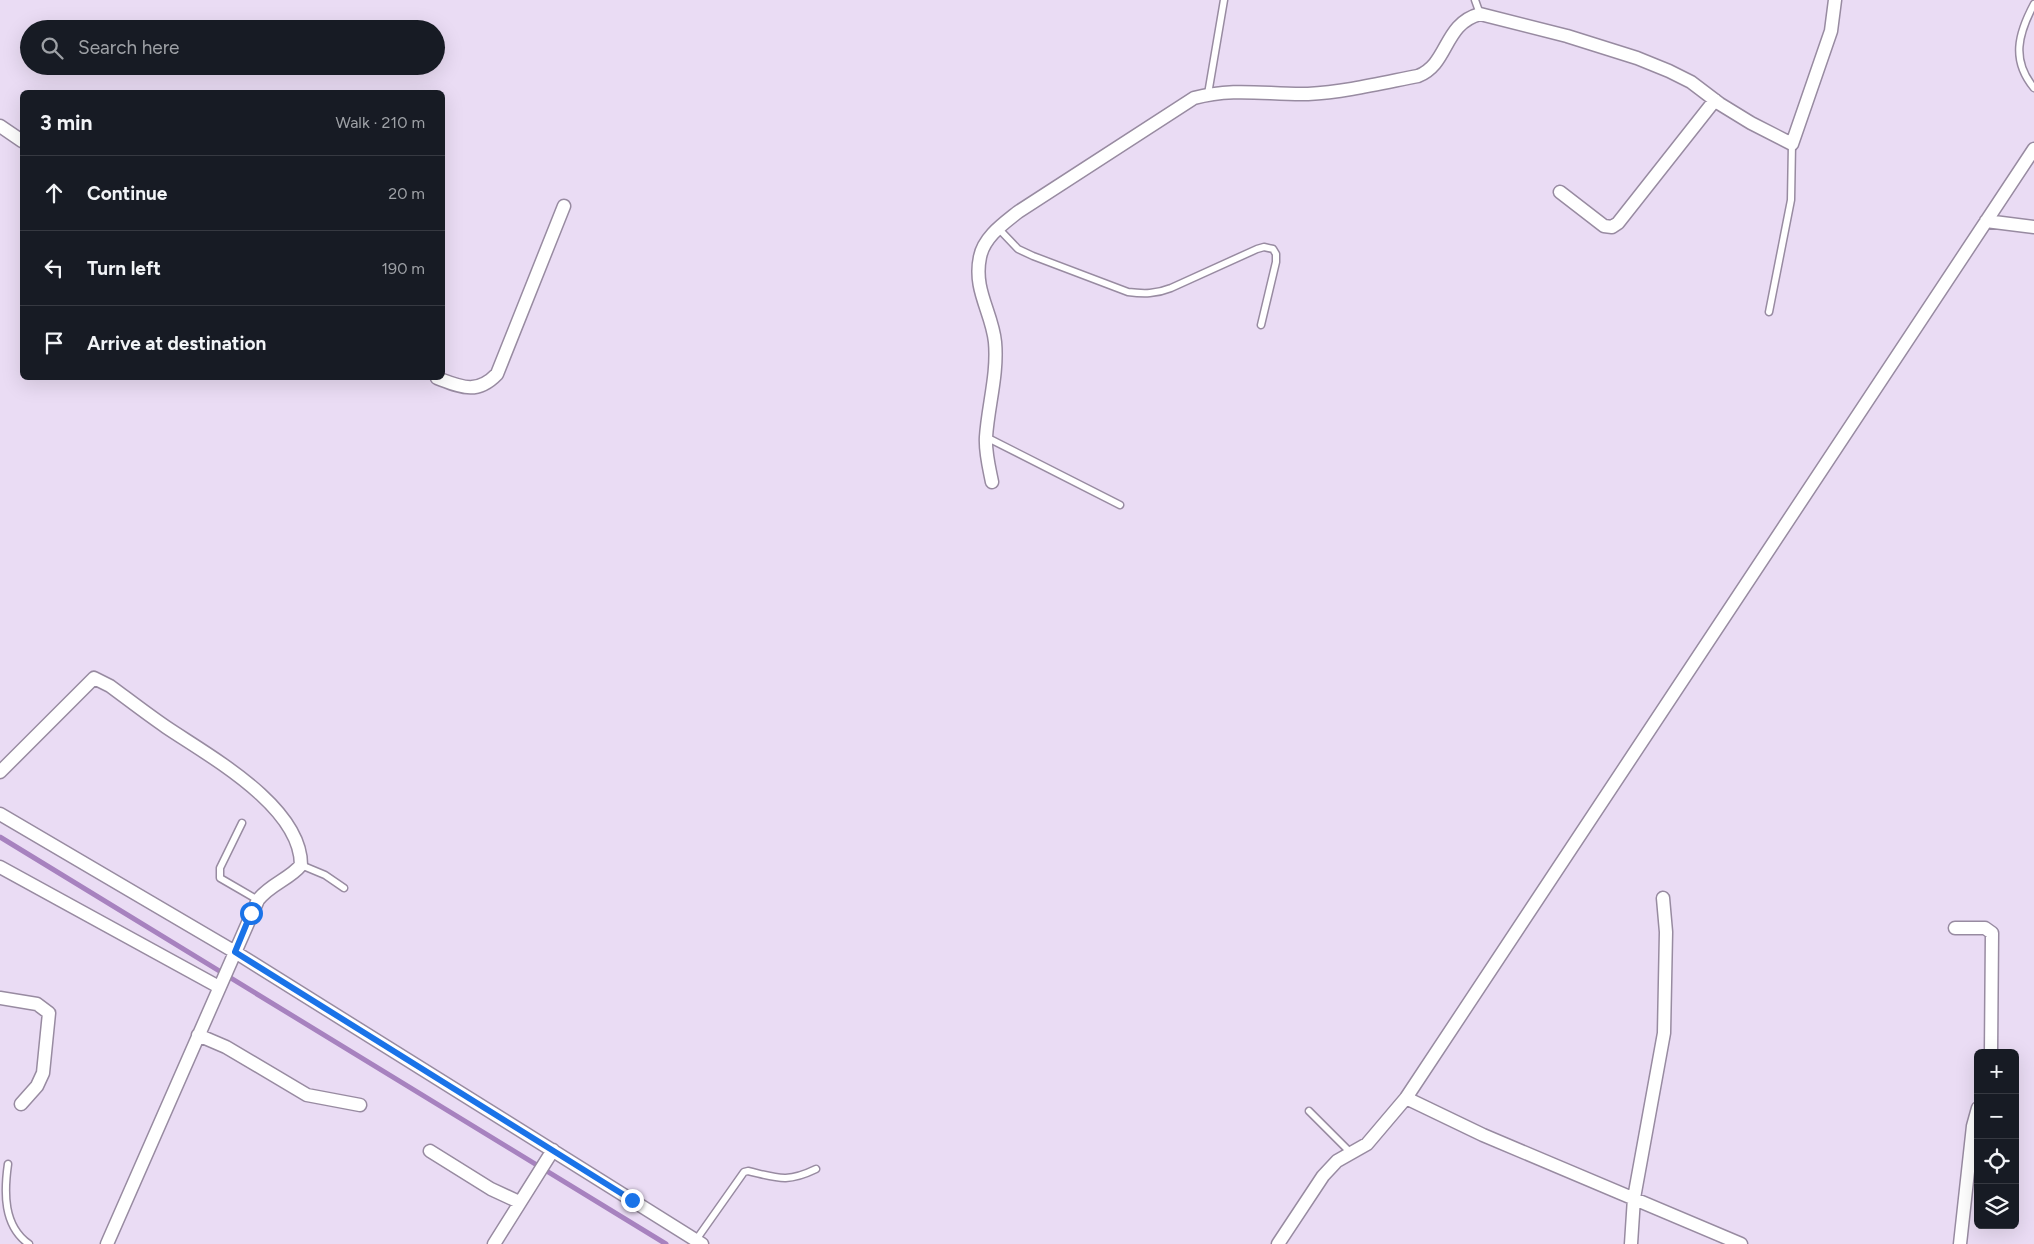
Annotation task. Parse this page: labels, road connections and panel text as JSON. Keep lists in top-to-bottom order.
{
  "page": {
    "search": "Search here",
    "heading": ["3 min", "Walk · 210 m"],
    "list": [
      ["Continue", "20 m"],
      ["Turn left", "190 m"],
      "Arrive at destination"
    ],
    "map_buttons": ["+", "−"]
  }
}
